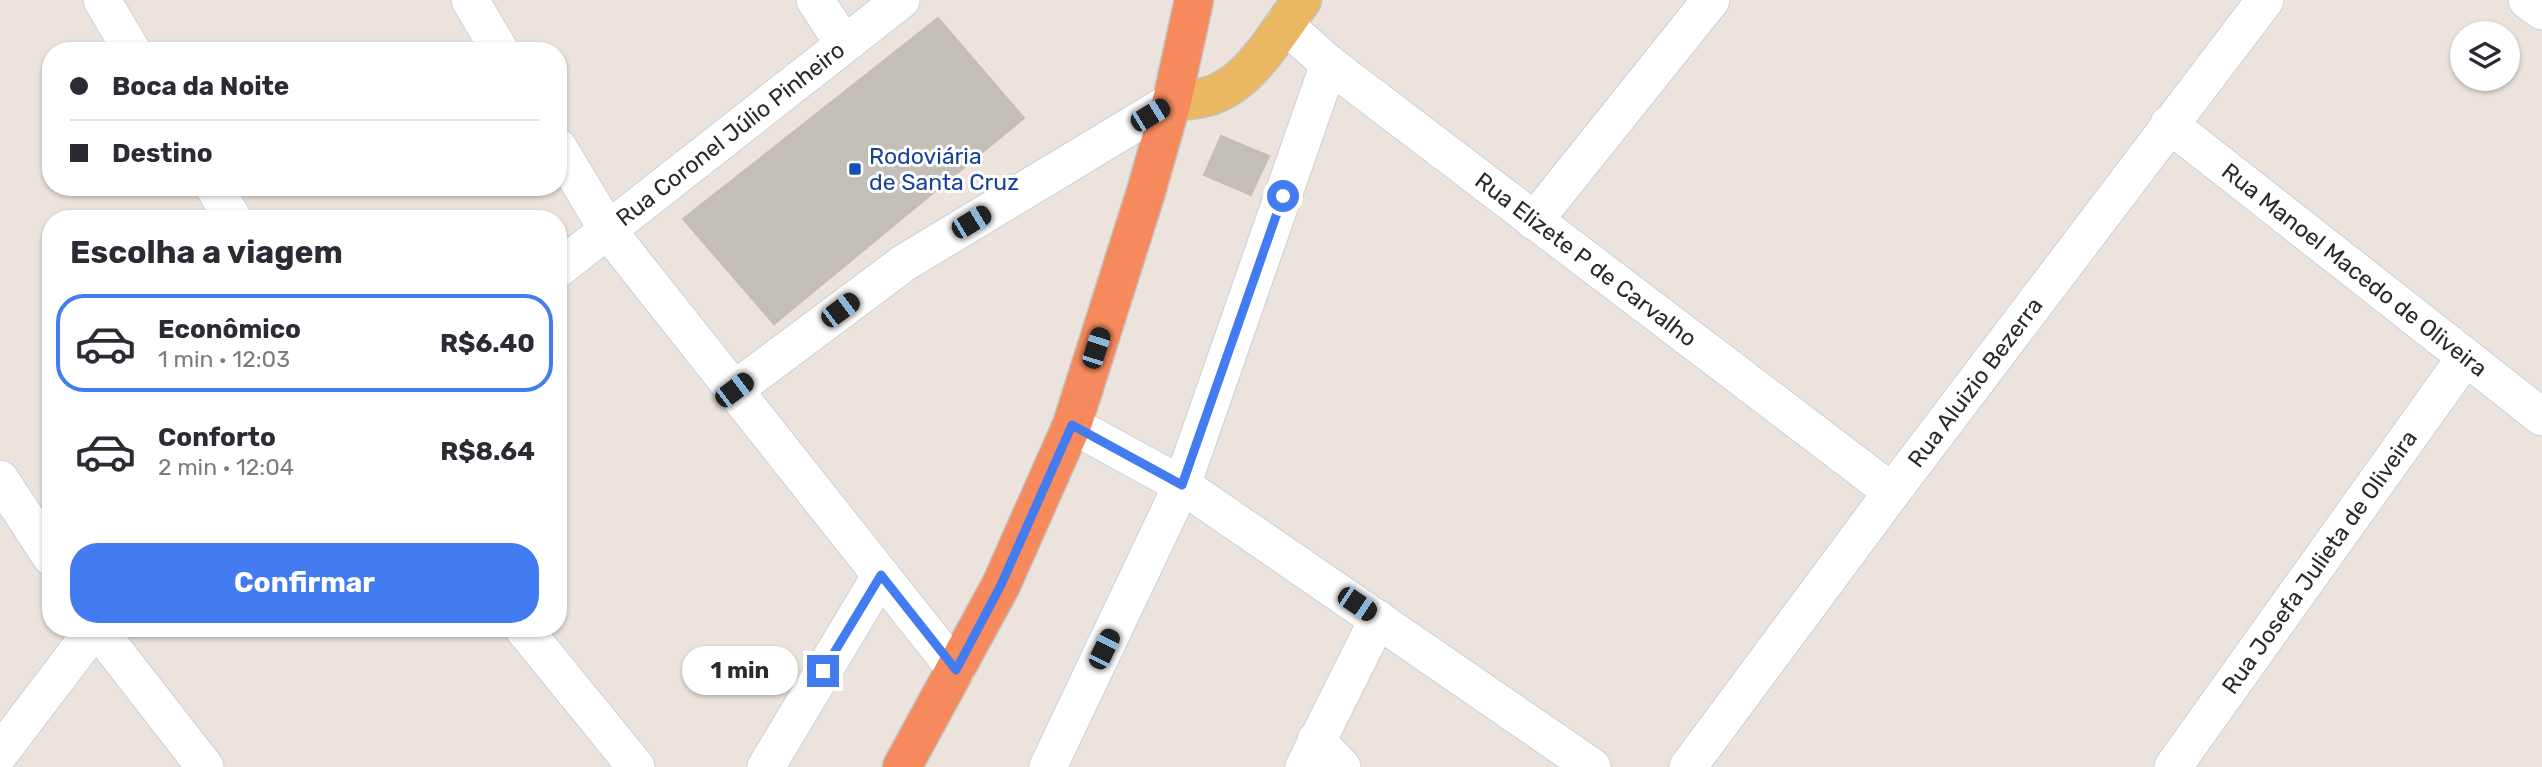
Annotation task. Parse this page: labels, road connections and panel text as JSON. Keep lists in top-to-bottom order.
{
  "streets": {
    "street": [
      "Rua Coronel Júlio Pinheiro",
      "Rua Elizete P de Carvalho",
      "Rua Manoel Macedo de Oliveira",
      "Rua Aluizio Bezerra",
      "Rua Josefa Julieta de Oliveira"
    ]
  },
  "crossings": [
    ["Rua Elizete P de Carvalho", "Rua Aluizio Bezerra"],
    ["Rua Manoel Macedo de Oliveira", "Rua Aluizio Bezerra"],
    ["Rua Manoel Macedo de Oliveira", "Rua Josefa Julieta de Oliveira"]
  ],
  "places": {
    "transit": ["Rodoviária de Santa Cruz"]
  },
  "page": {
    "banner": ["Boca da Noite", "Destino"],
    "heading": "Escolha a viagem",
    "list": [
      {
        "name": "Econômico",
        "note": "1 min · 12:03",
        "value": "R$6.40"
      },
      {
        "name": "Conforto",
        "note": "2 min · 12:04",
        "value": "R$8.64"
      }
    ],
    "buttons": "Confirmar",
    "bubble": "1 min"
  }
}
